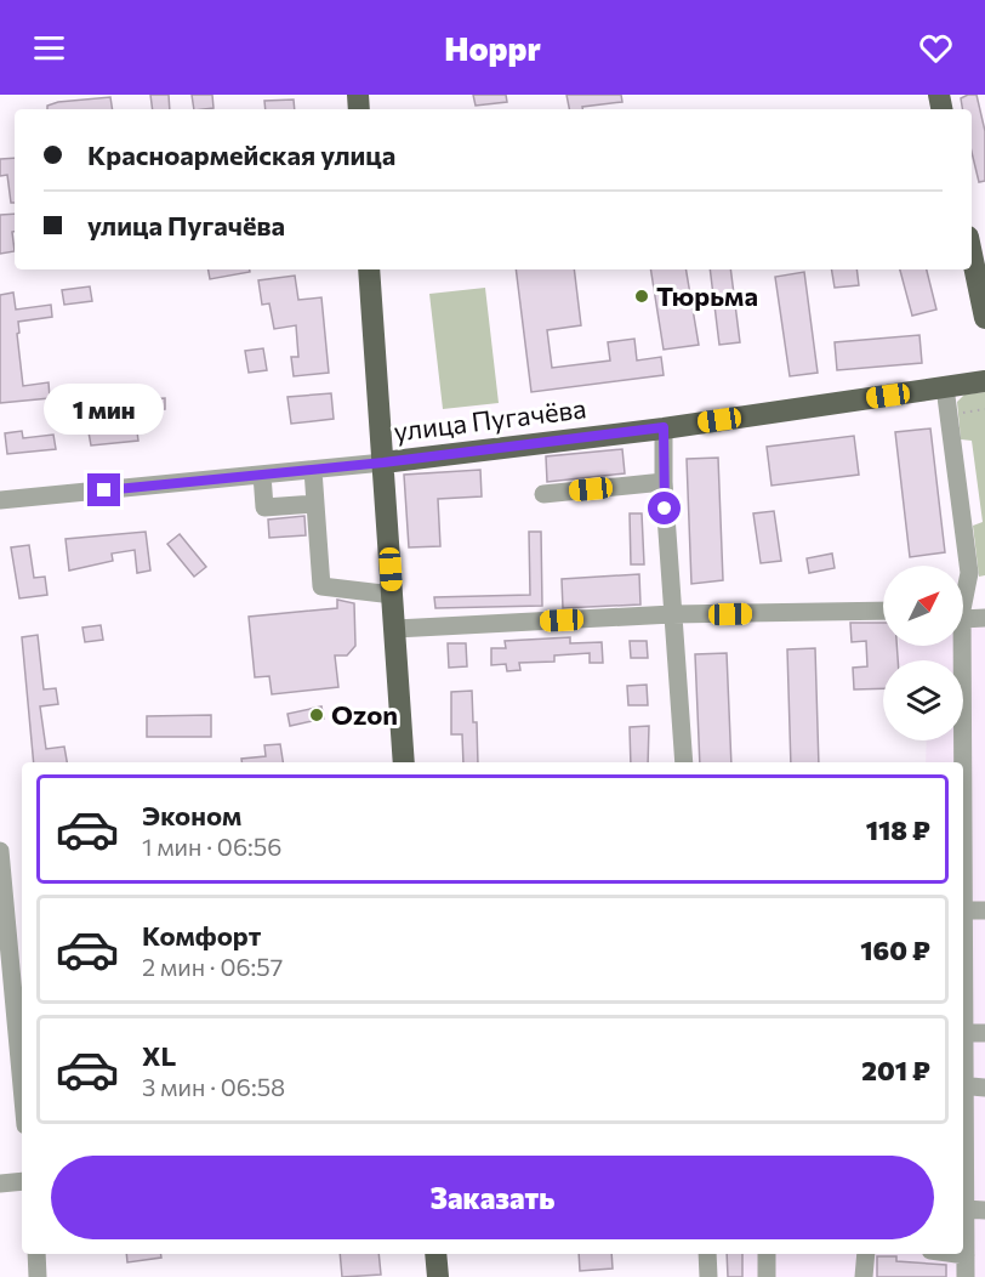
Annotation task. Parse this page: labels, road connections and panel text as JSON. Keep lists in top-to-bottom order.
{
  "streets": {
    "main road": ["улица Пугачёва"]
  },
  "places": ["Тюрьма", "Ozon"],
  "north": "top right",
  "page": {
    "header": "Hoppr",
    "banner": ["Красноармейская улица", "улица Пугачёва"],
    "bubble": "1 мин",
    "list": [
      {
        "name": "Эконом",
        "note": "1 мин · 06:56",
        "value": "118 ₽"
      },
      {
        "name": "Комфорт",
        "note": "2 мин · 06:57",
        "value": "160 ₽"
      },
      {
        "name": "XL",
        "note": "3 мин · 06:58",
        "value": "201 ₽"
      }
    ],
    "buttons": "Заказать"
  }
}
